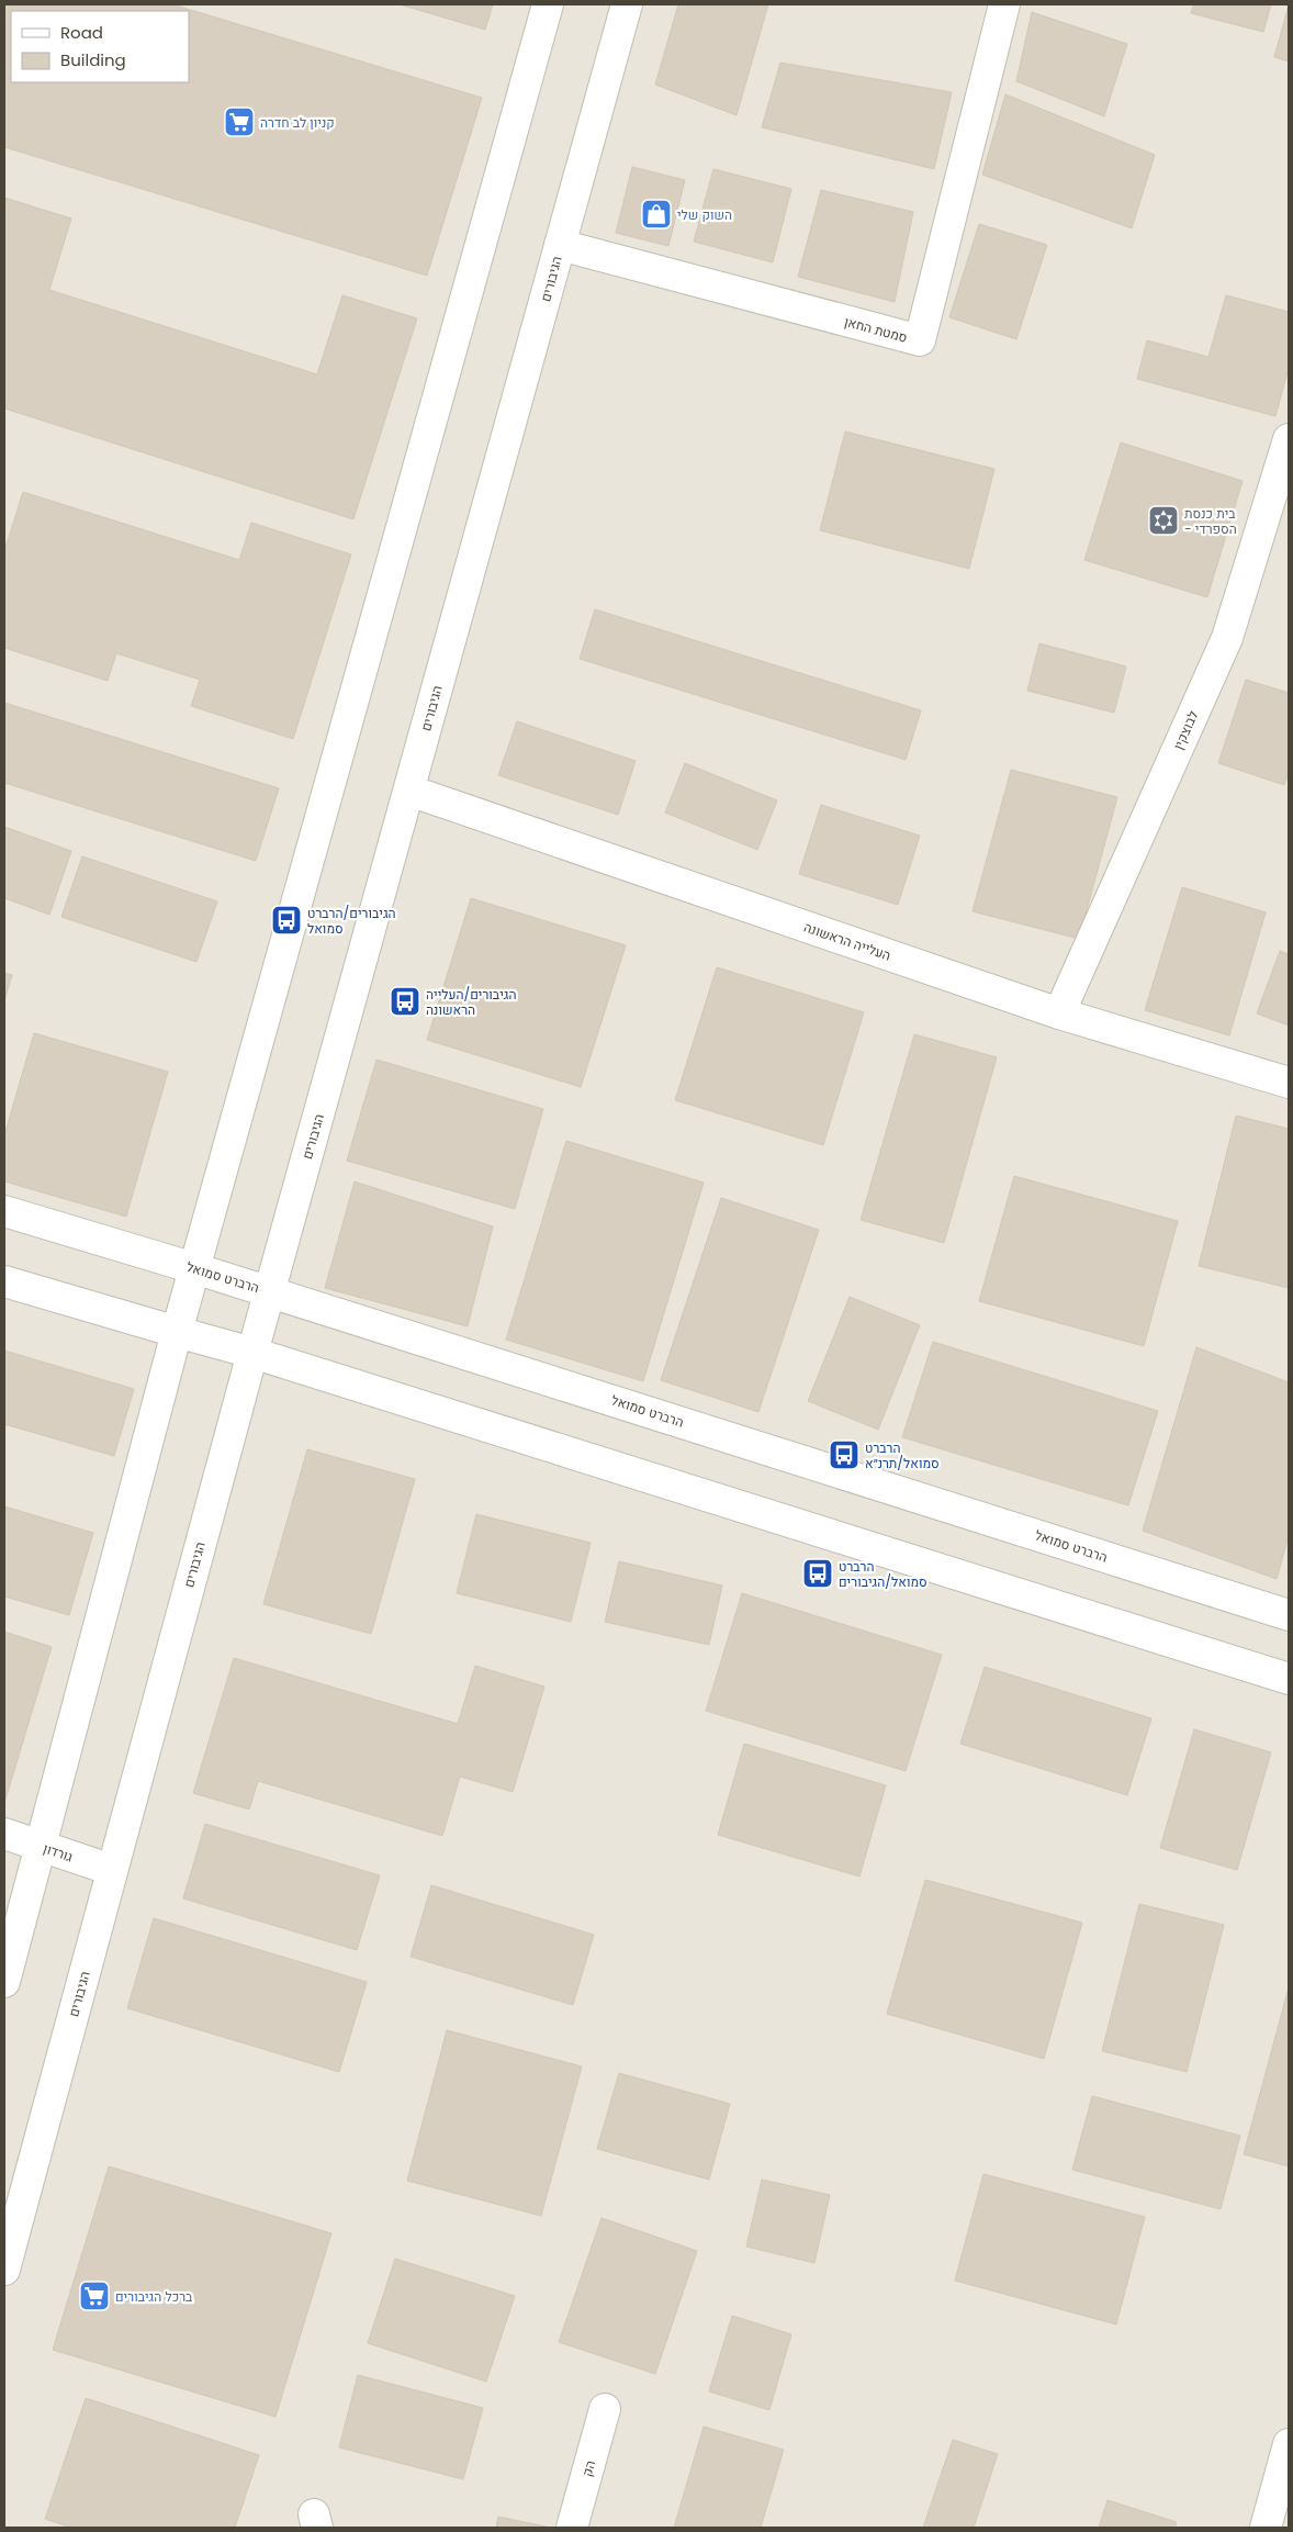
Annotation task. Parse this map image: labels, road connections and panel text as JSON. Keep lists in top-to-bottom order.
{
  "streets": {
    "street": [
      "הגיבורים",
      "סמטת החאן",
      "לבוצקין",
      "העלייה הראשונה",
      "הרברט סמואל",
      "גורדון",
      "הק"
    ]
  },
  "crossings": [
    ["הגיבורים", "סמטת החאן"],
    ["הגיבורים", "העלייה הראשונה"],
    ["הגיבורים", "הרברט סמואל"],
    ["הגיבורים", "גורדון"],
    ["לבוצקין", "העלייה הראשונה"]
  ],
  "places": {
    "supermarket": ["קניון לב חדרה", "ברכל הגיבורים"],
    "shop": ["השוק שלי"],
    "synagogue": ["בית כנסת - הספרדי"],
    "bus stop": [
      "הגיבורים/הרברט סמואל",
      "הגיבורים/העלייה הראשונה",
      "הרברט סמואל/תרנ״א",
      "הרברט סמואל/הגיבורים"
    ]
  },
  "legend": ["Road", "Building"]
}
